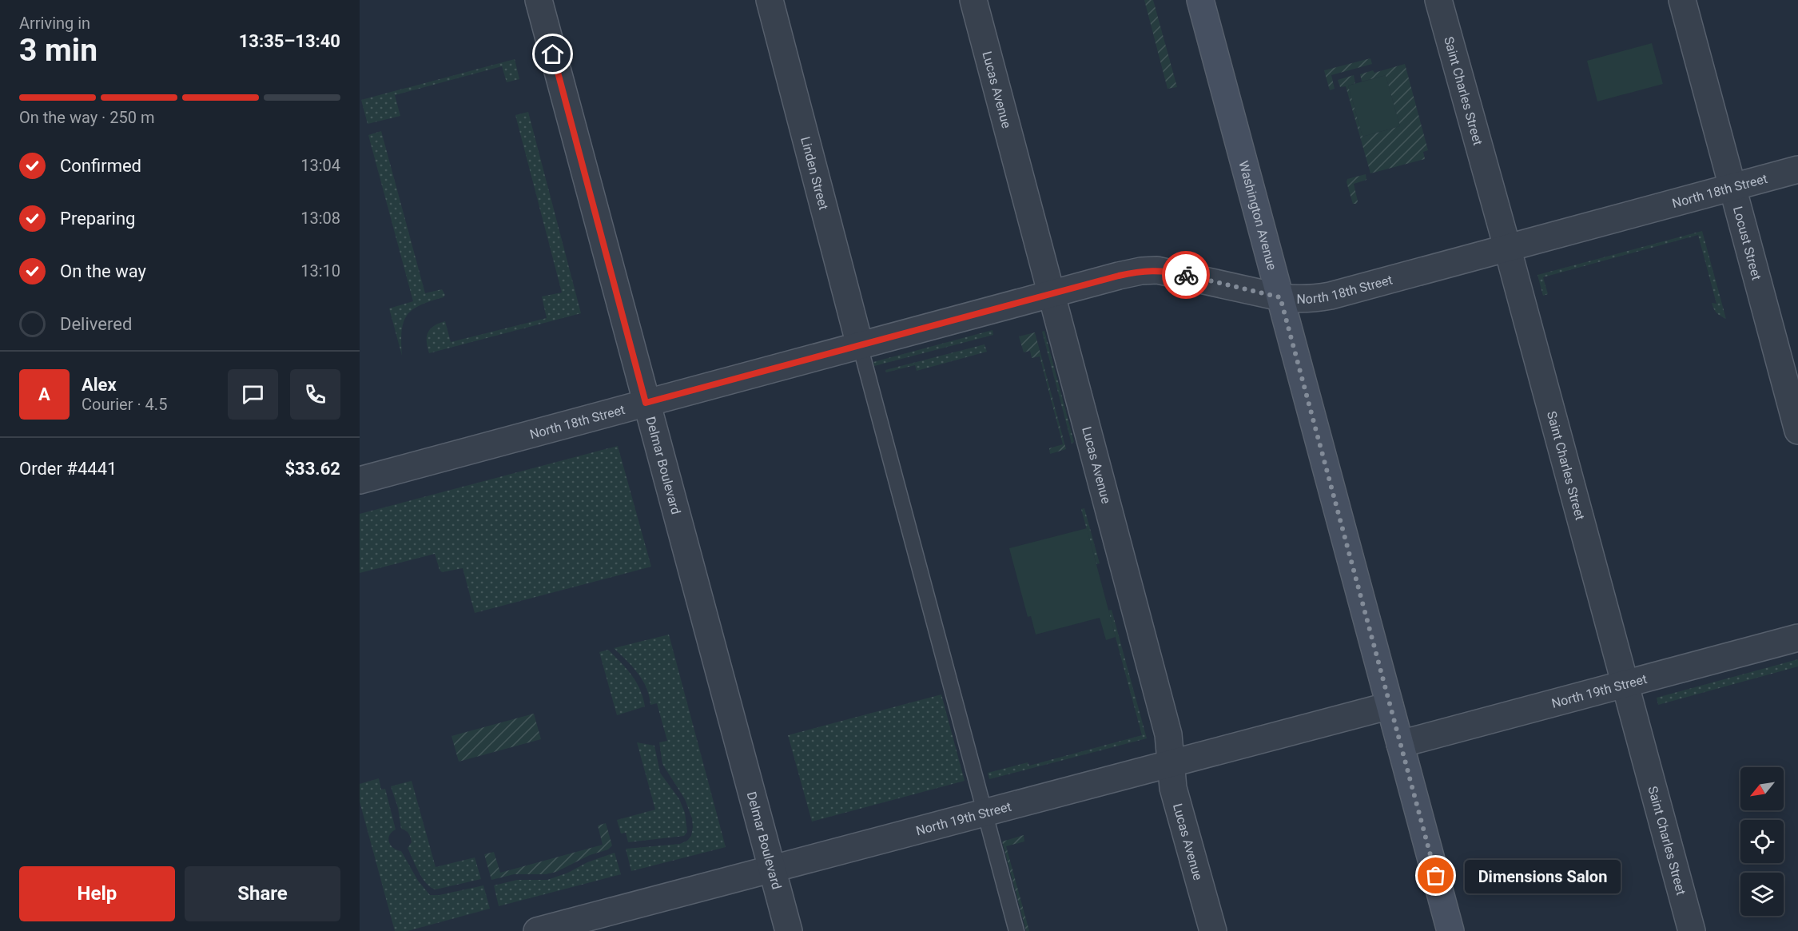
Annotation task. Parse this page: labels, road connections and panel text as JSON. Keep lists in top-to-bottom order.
{
  "streets": {
    "main road": ["Washington Avenue"],
    "street": [
      "Lucas Avenue",
      "Saint Charles Street",
      "Linden Street",
      "North 18th Street",
      "Locust Street",
      "Delmar Boulevard",
      "North 19th Street"
    ]
  },
  "crossings": [
    ["Lucas Avenue", "North 18th Street"],
    ["Lucas Avenue", "North 19th Street"],
    ["Saint Charles Street", "North 18th Street"],
    ["Saint Charles Street", "North 19th Street"],
    ["Linden Street", "North 18th Street"],
    ["North 18th Street", "Washington Avenue"],
    ["North 18th Street", "Locust Street"],
    ["North 18th Street", "Delmar Boulevard"],
    ["Washington Avenue", "North 19th Street"],
    ["Delmar Boulevard", "North 19th Street"]
  ],
  "places": ["Dimensions Salon"],
  "north": "bottom left",
  "page": {
    "heading": ["3 min", "Arriving in", "13:35–13:40"],
    "panel": [
      "Alex",
      "Courier · 4.5",
      "Order #4441",
      "$33.62"
    ],
    "bar": "On the way · 250 m",
    "list": [
      ["Confirmed", "13:04"],
      ["Preparing", "13:08"],
      ["On the way", "13:10"],
      "Delivered"
    ],
    "round": "A",
    "buttons": ["Help", "Share"],
    "bubble": "Dimensions Salon"
  }
}
